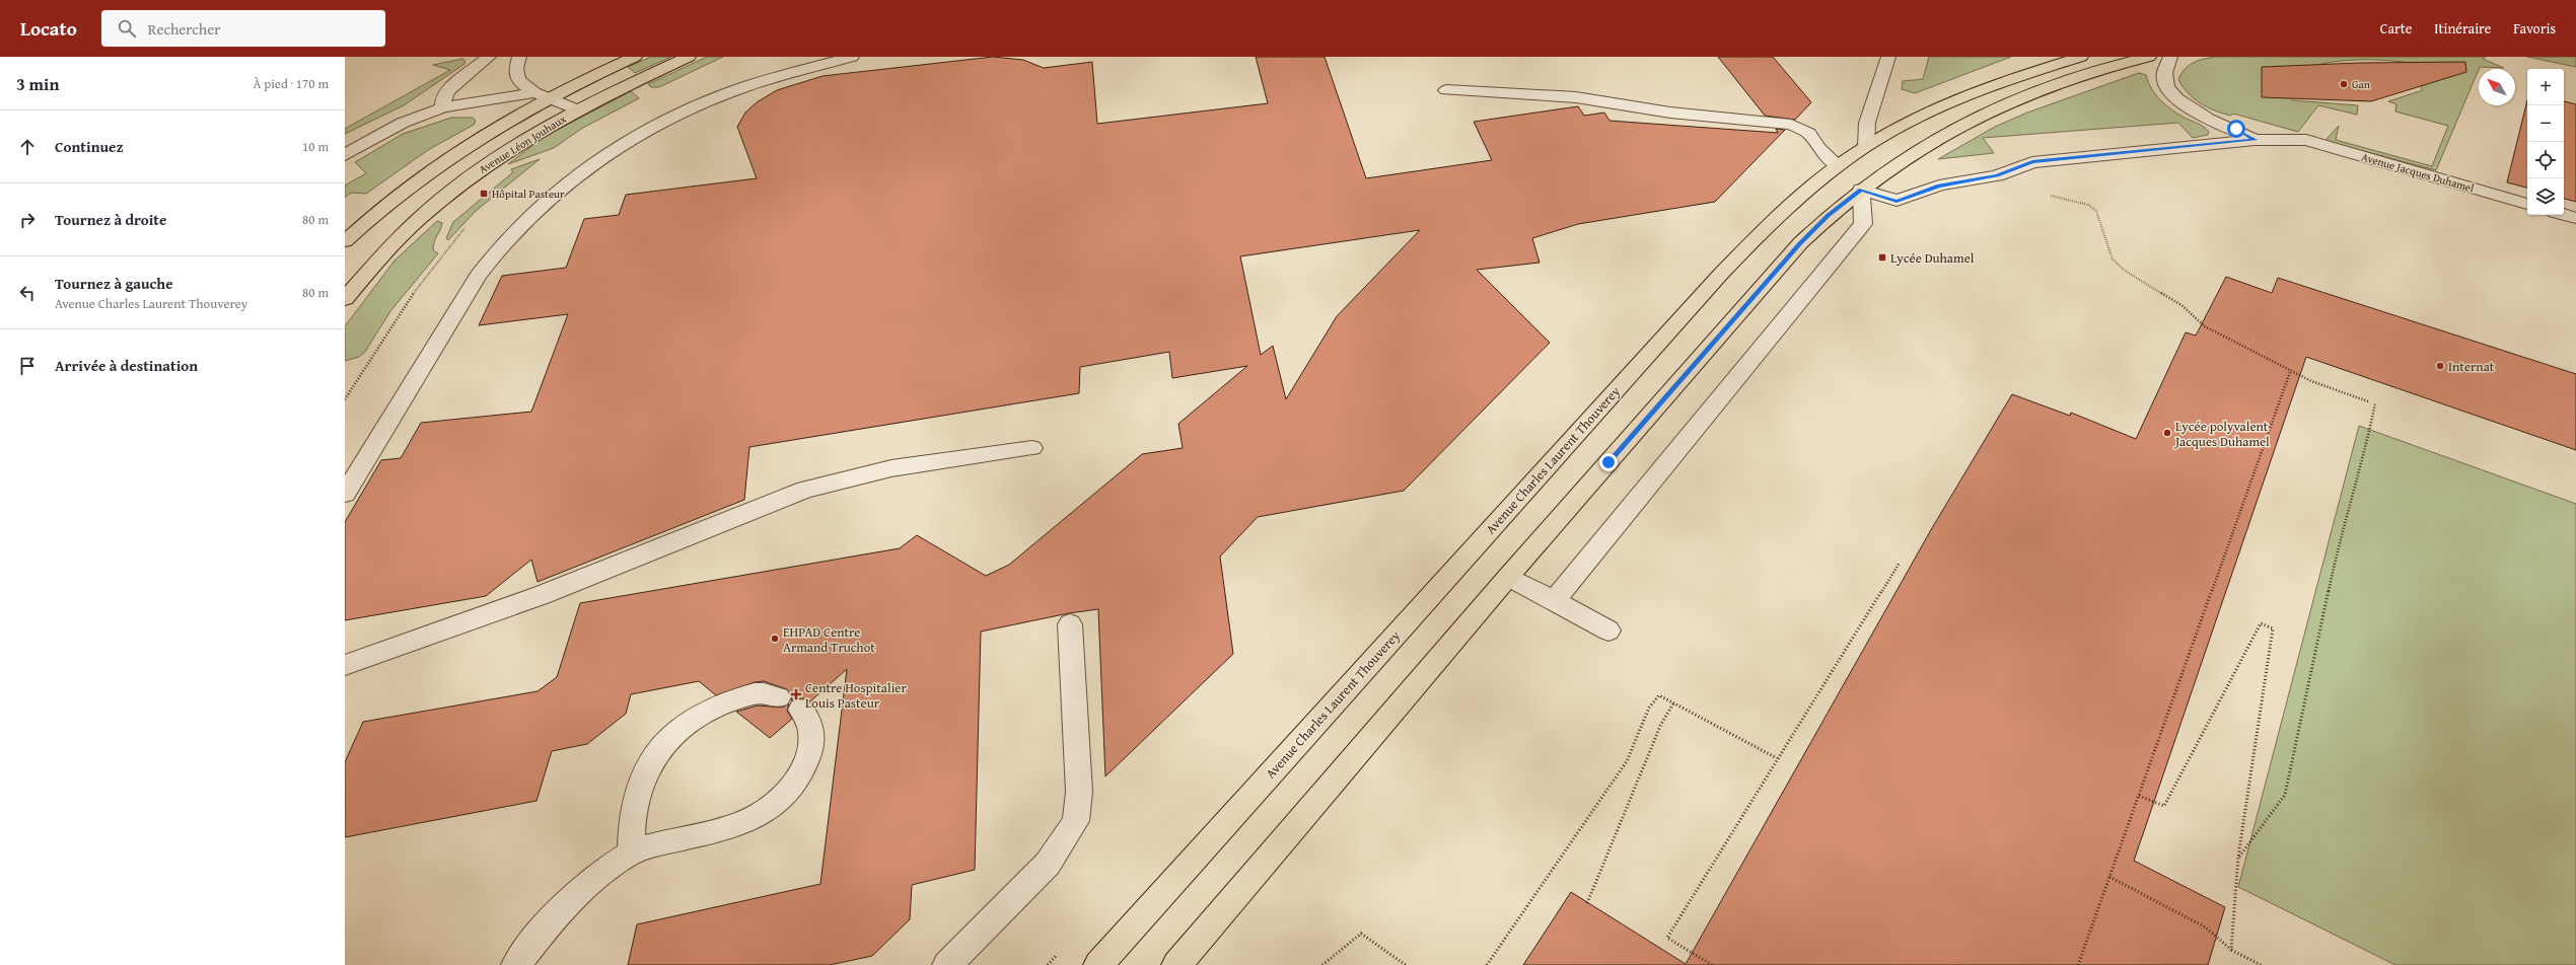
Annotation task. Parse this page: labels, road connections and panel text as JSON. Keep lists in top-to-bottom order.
{
  "streets": {
    "main road": ["Avenue Léon Jouhaux", "Avenue Charles Laurent Thouverey"],
    "street": ["Avenue Jacques Duhamel"]
  },
  "places": {
    "other": [
      "Gan",
      "Internat",
      "Lycée polyvalent Jacques Duhamel",
      "EHPAD Centre Armand Truchot"
    ],
    "transit": ["Hôpital Pasteur", "Lycée Duhamel"],
    "health": ["Centre Hospitalier Louis Pasteur"]
  },
  "north": "top left",
  "page": {
    "header": "Locato",
    "search": "Rechercher",
    "nav": ["Carte", "Itinéraire", "Favoris"],
    "heading": ["3 min", "À pied · 170 m"],
    "map_buttons": ["+", "−"],
    "list": [
      ["Continuez", "10 m"],
      ["Tournez à droite", "80 m"],
      ["Tournez à gauche", "Avenue Charles Laurent Thouverey", "80 m"],
      "Arrivée à destination"
    ]
  }
}
